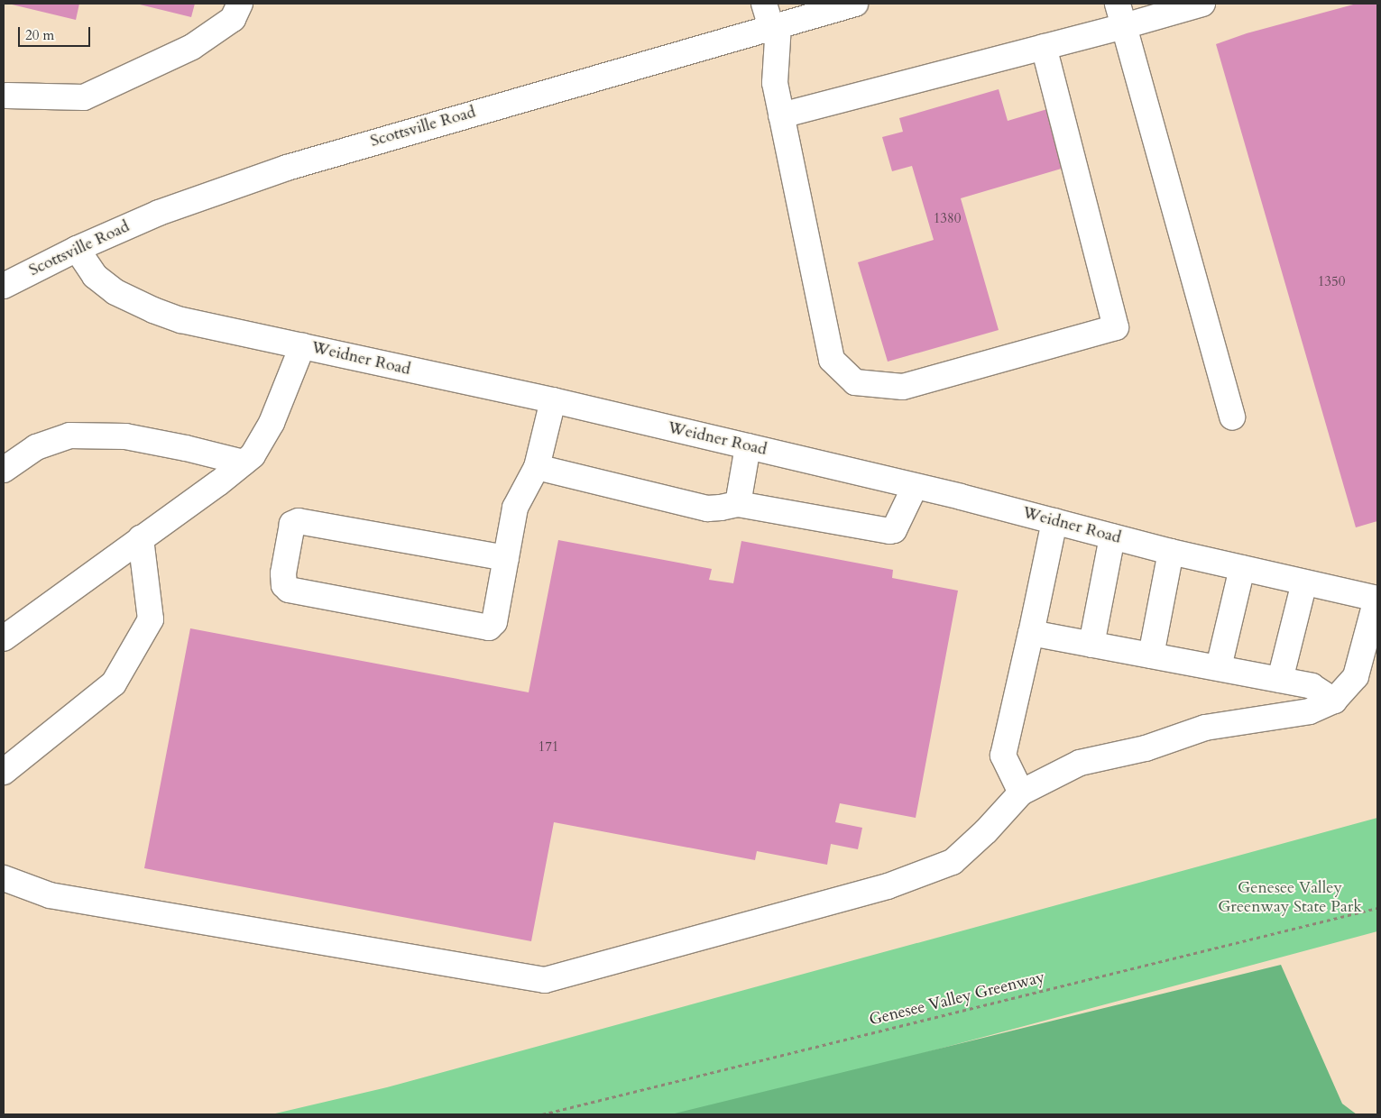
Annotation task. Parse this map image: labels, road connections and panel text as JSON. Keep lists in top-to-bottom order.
{
  "streets": {
    "street": ["Scottsville Road", "Weidner Road"],
    "path": ["Genesee Valley Greenway"]
  },
  "crossings": [
    ["Scottsville Road", "Weidner Road"]
  ],
  "parks": ["Genesee Valley Greenway State Park"],
  "house_numbers": ["1380", "1350", "171"],
  "scale_bar": "20 m"
}
